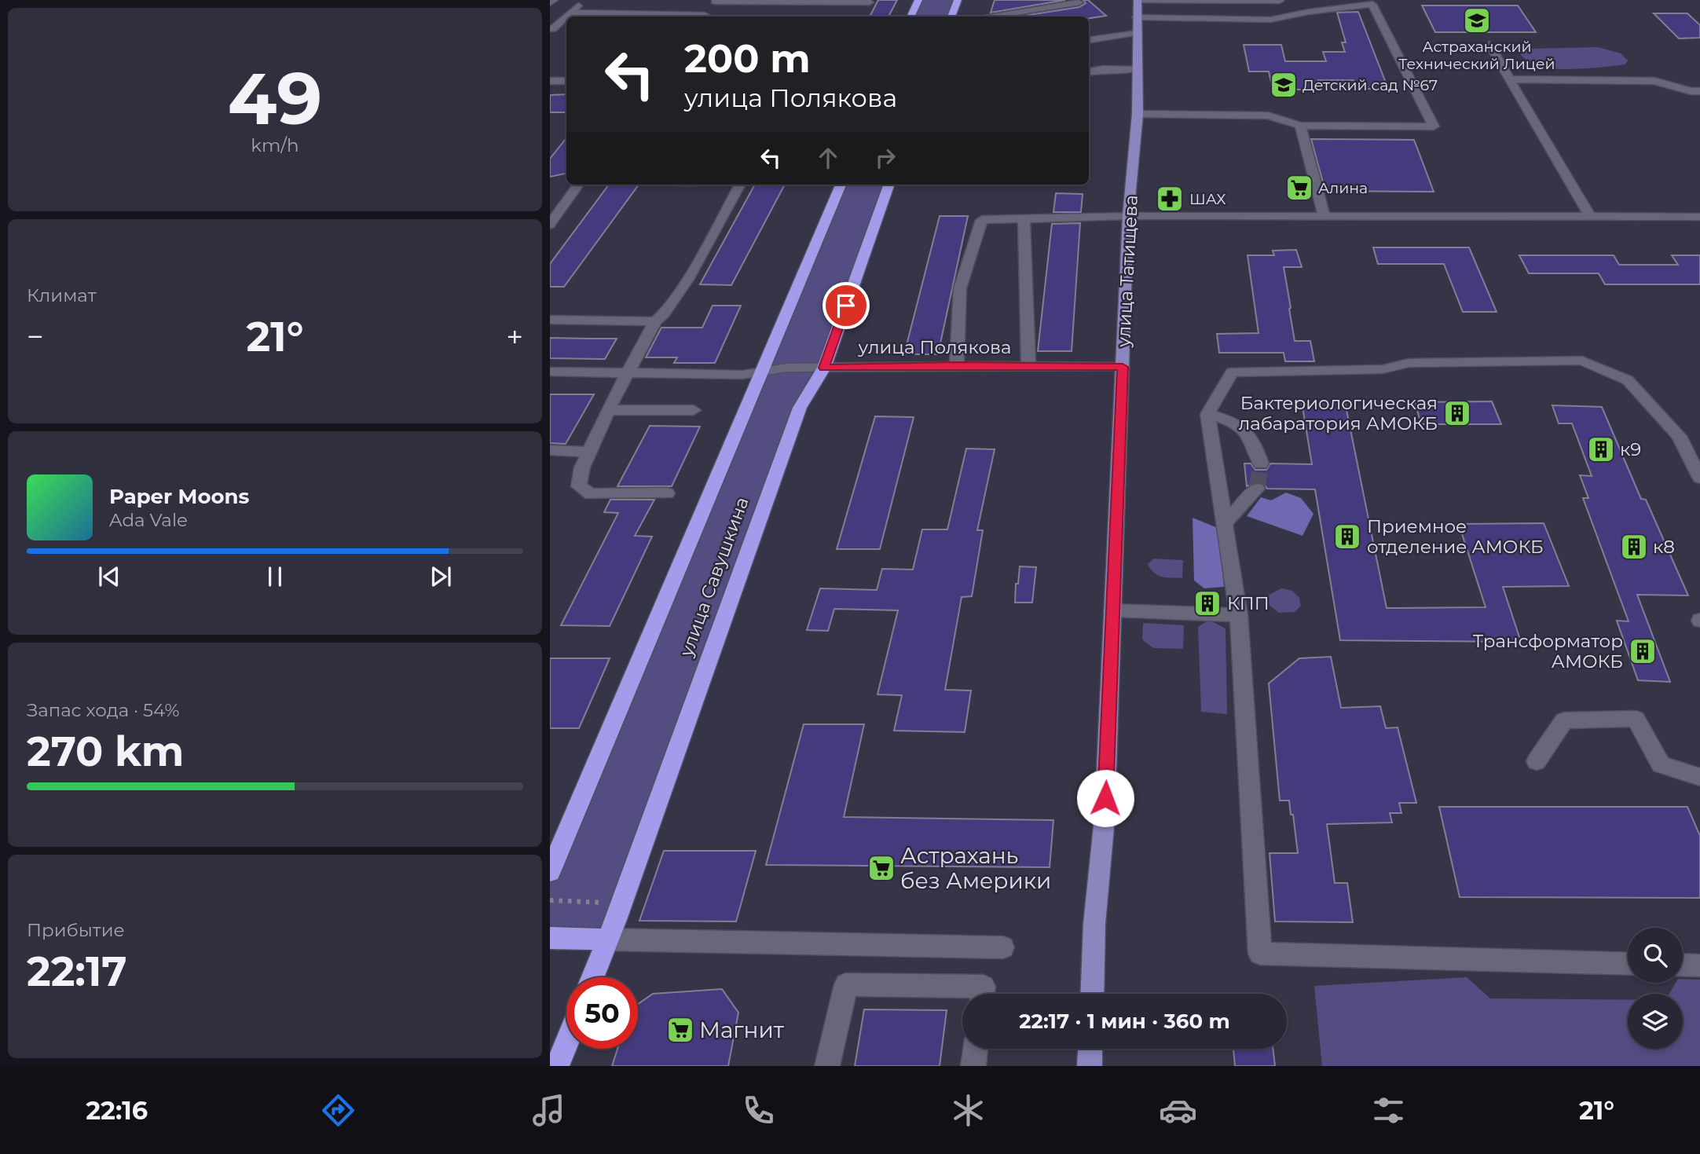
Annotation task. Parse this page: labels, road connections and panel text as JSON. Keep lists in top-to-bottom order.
{
  "streets": {
    "highway": ["улица Савушкина"],
    "main road": ["улица Татищева"],
    "street": ["улица Полякова"]
  },
  "crossings": [
    ["улица Татищева", "улица Полякова"],
    ["улица Полякова", "улица Савушкина"]
  ],
  "places": {
    "school or university": ["Астраханский Технический Лицей", "Детский сад №67"],
    "supermarket": ["Алина", "Астрахань без Америки", "Магнит"],
    "pharmacy": ["ШАХ"],
    "building": [
      "Бактериологическая лабаратория АМОКБ",
      "к9",
      "Приемное отделение АМОКБ",
      "к8",
      "КПП",
      "Трансформатор АМОКБ"
    ]
  },
  "page": {
    "tile": [
      ["49", "km/h"],
      "Климат",
      ["Запас хода · 54%", "270 km"],
      ["Прибытие", "22:17"]
    ],
    "turn": ["200 m", "улица Полякова"],
    "heat": ["−", "21°", "+"],
    "song": ["Paper Moons", "Ada Vale"],
    "limit": "50",
    "trip": "22:17 · 1 мин · 360 m",
    "tabs": ["22:16", "21°"]
  }
}
